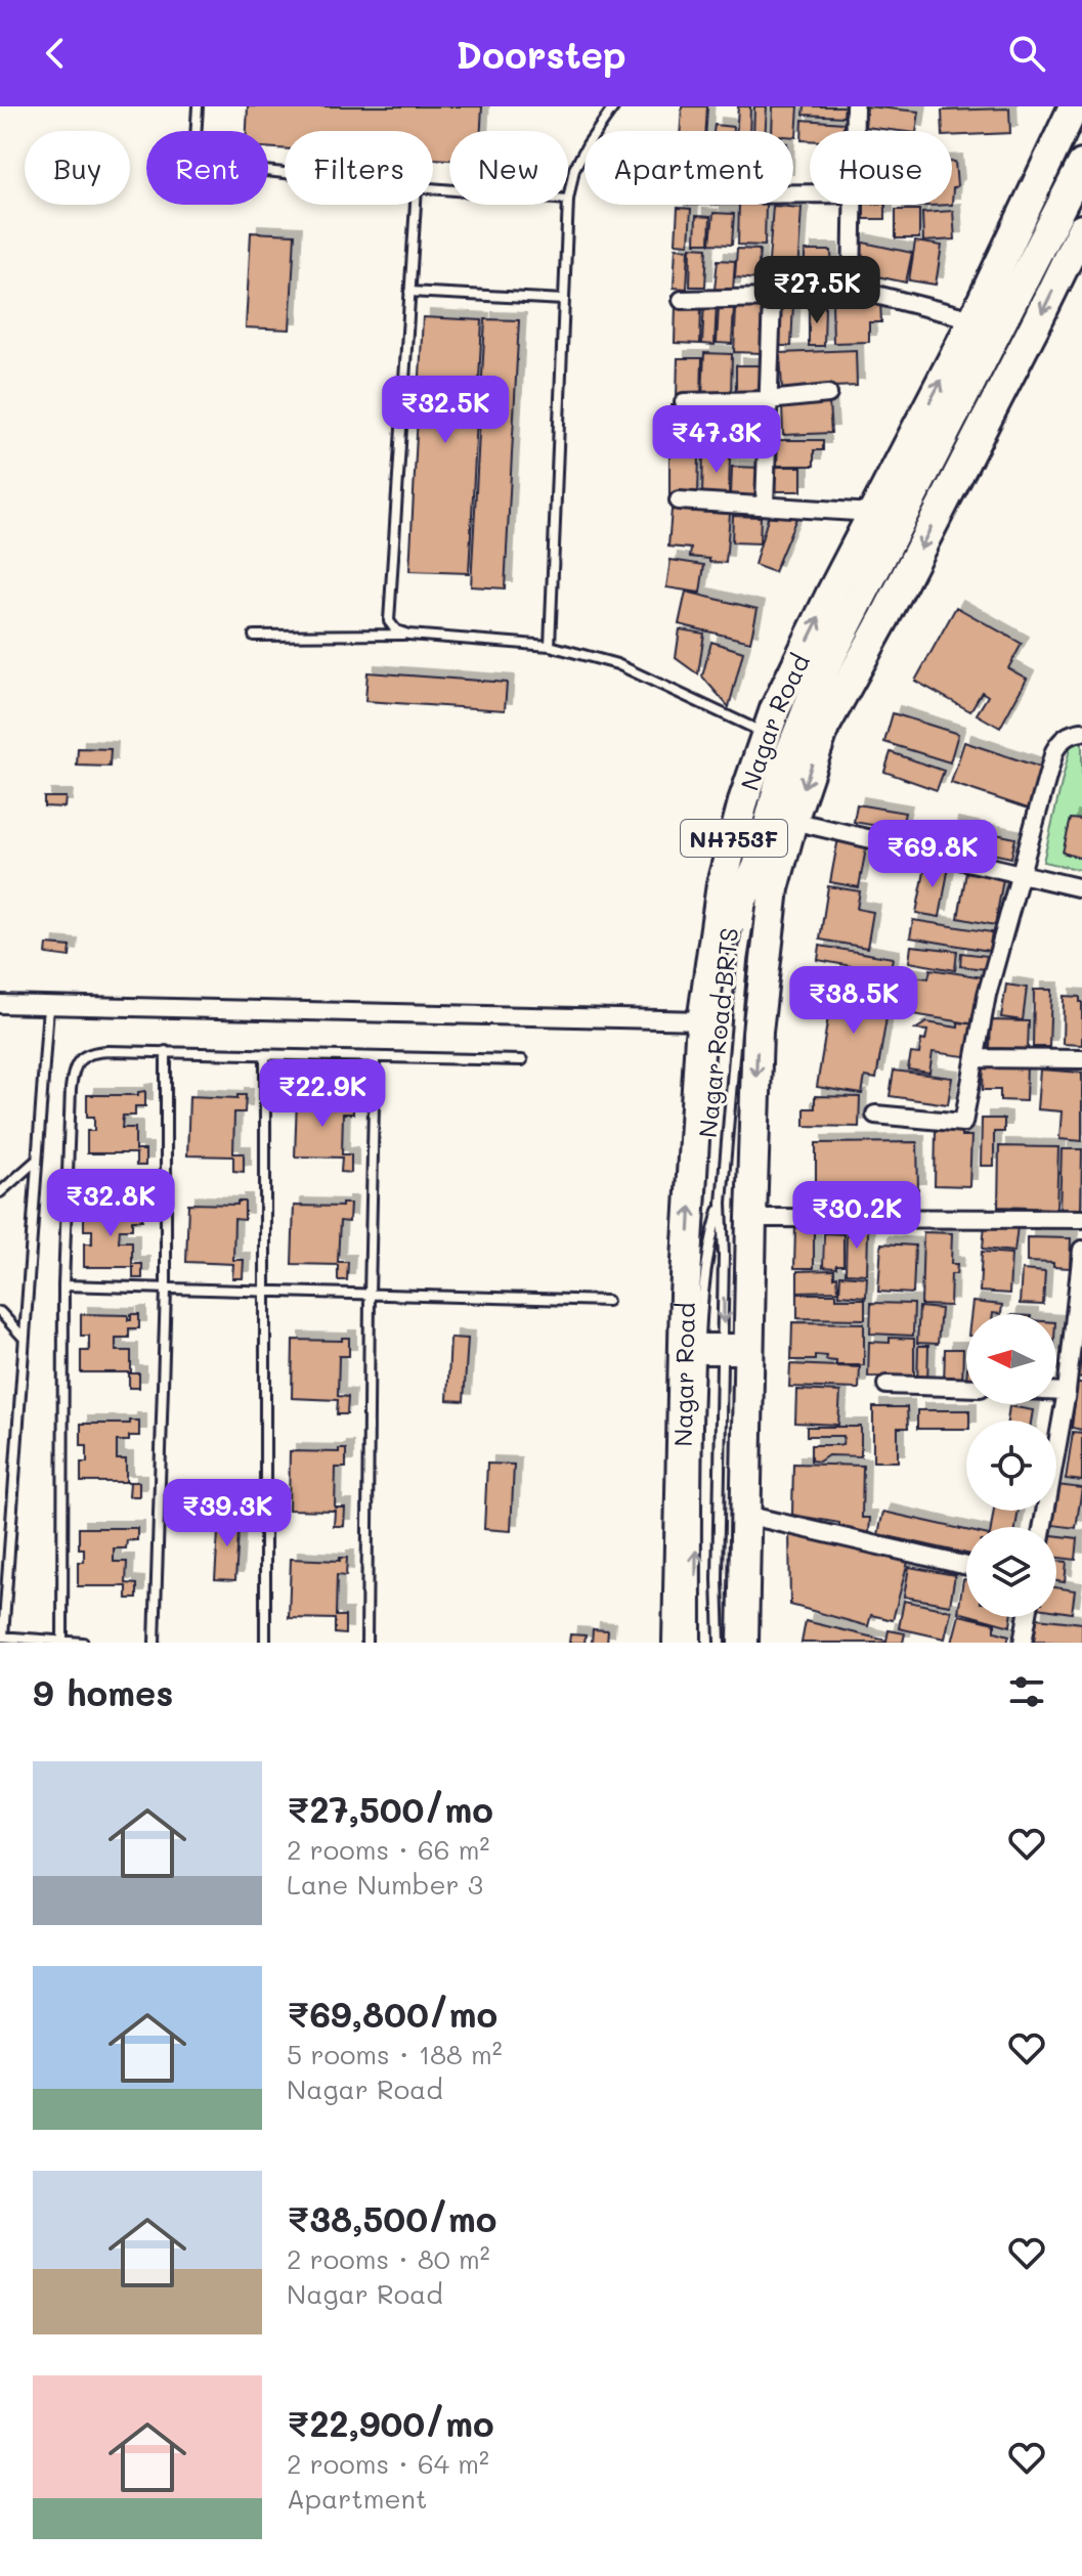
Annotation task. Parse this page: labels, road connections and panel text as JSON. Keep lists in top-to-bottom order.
{
  "streets": {
    "highway": ["Nagar Road", "NH753F"],
    "lane": ["Nagar Road BRTS"]
  },
  "crossings": [
    ["Nagar Road", "Nagar Road BRTS"]
  ],
  "north": "left",
  "page": {
    "header": "Doorstep",
    "chip": [
      "Buy",
      "Rent",
      "Filters",
      "New",
      "Apartment",
      "House"
    ],
    "price": [
      "₹27.5K",
      "₹32.5K",
      "₹47.3K",
      "₹69.8K",
      "₹38.5K",
      "₹22.9K",
      "₹32.8K",
      "₹30.2K",
      "₹39.3K"
    ],
    "heading": "9 homes",
    "list": [
      {
        "name": "₹27,500/mo",
        "note": "2 rooms · 66 m² · Lane Number 3"
      },
      {
        "name": "₹69,800/mo",
        "note": "5 rooms · 188 m² · Nagar Road"
      },
      {
        "name": "₹38,500/mo",
        "note": "2 rooms · 80 m² · Nagar Road"
      },
      {
        "name": "₹22,900/mo",
        "note": "2 rooms · 64 m² · Apartment"
      }
    ]
  }
}
